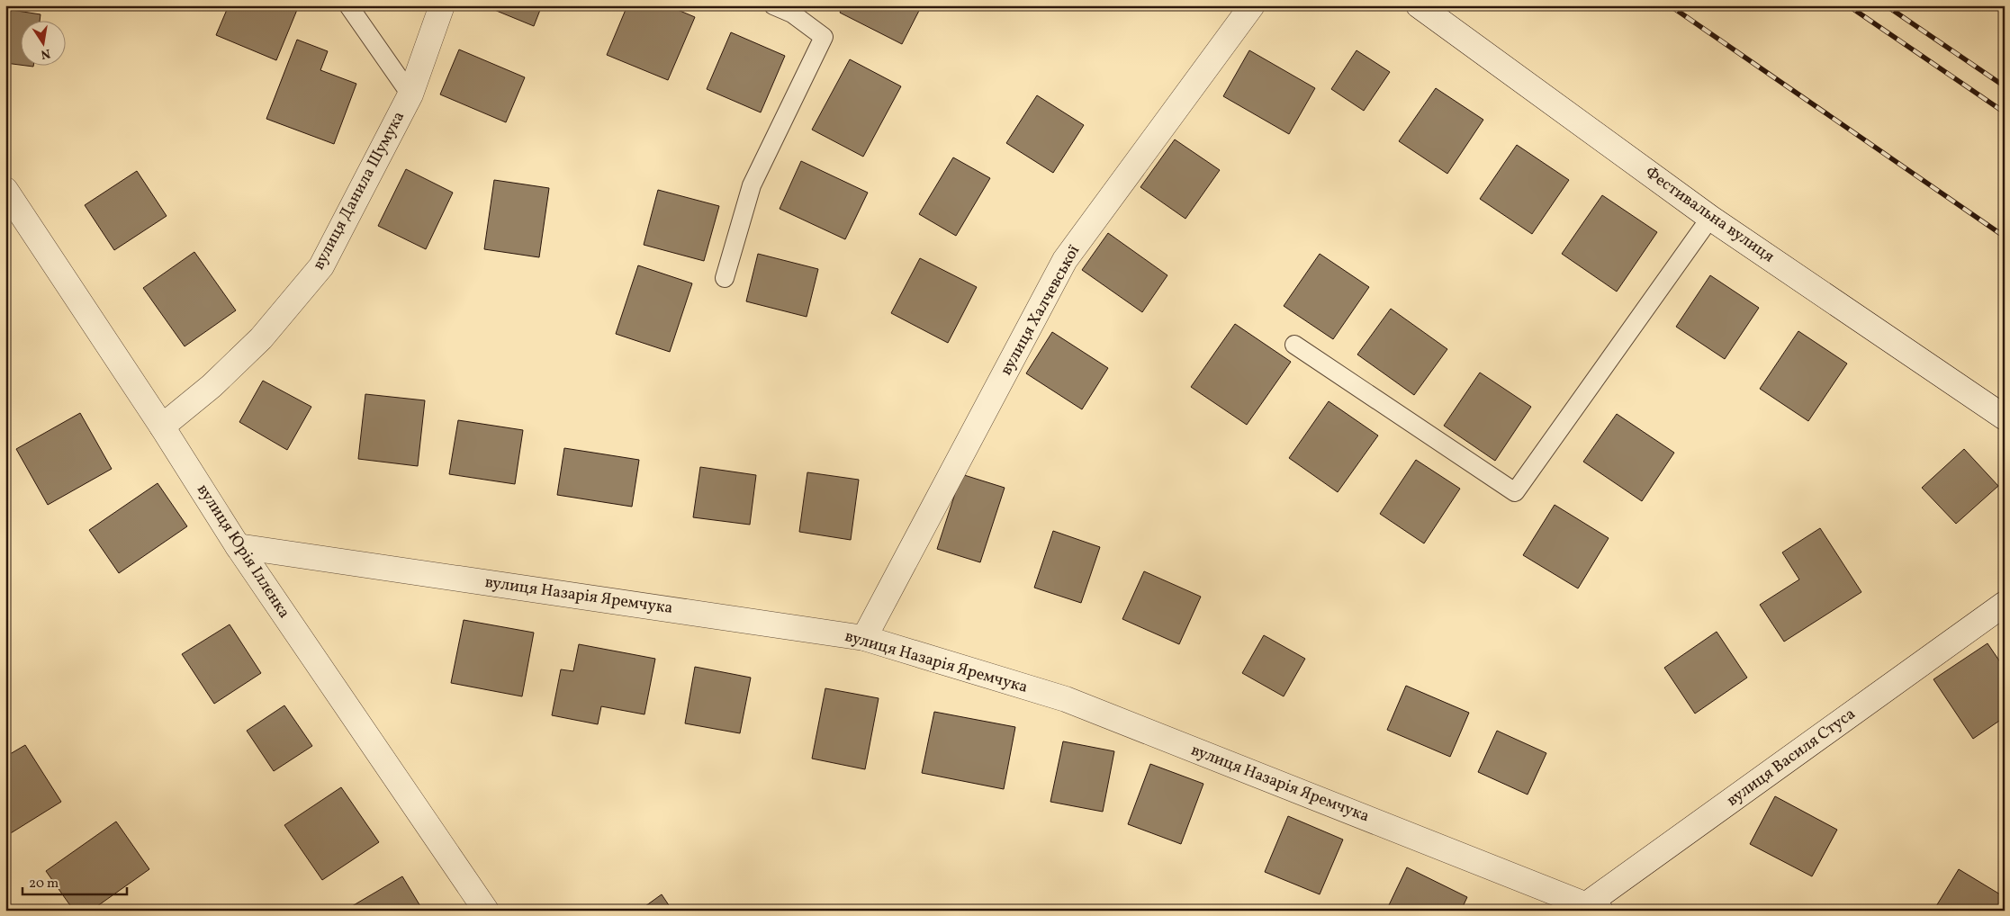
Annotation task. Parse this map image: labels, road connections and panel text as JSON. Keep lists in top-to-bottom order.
{
  "streets": {
    "street": [
      "вулиця Данила Шумука",
      "Фестивальна вулиця",
      "вулиця Халчевської",
      "вулиця Юрія Іллєнка",
      "вулиця Назарія Яремчука",
      "вулиця Василя Стуса"
    ]
  },
  "crossings": [
    ["вулиця Данила Шумука", "вулиця Юрія Іллєнка"],
    ["вулиця Халчевської", "вулиця Назарія Яремчука"],
    ["вулиця Юрія Іллєнка", "вулиця Назарія Яремчука"],
    ["вулиця Назарія Яремчука", "вулиця Василя Стуса"]
  ],
  "scale_bar": "20 m",
  "north": "bottom"
}
